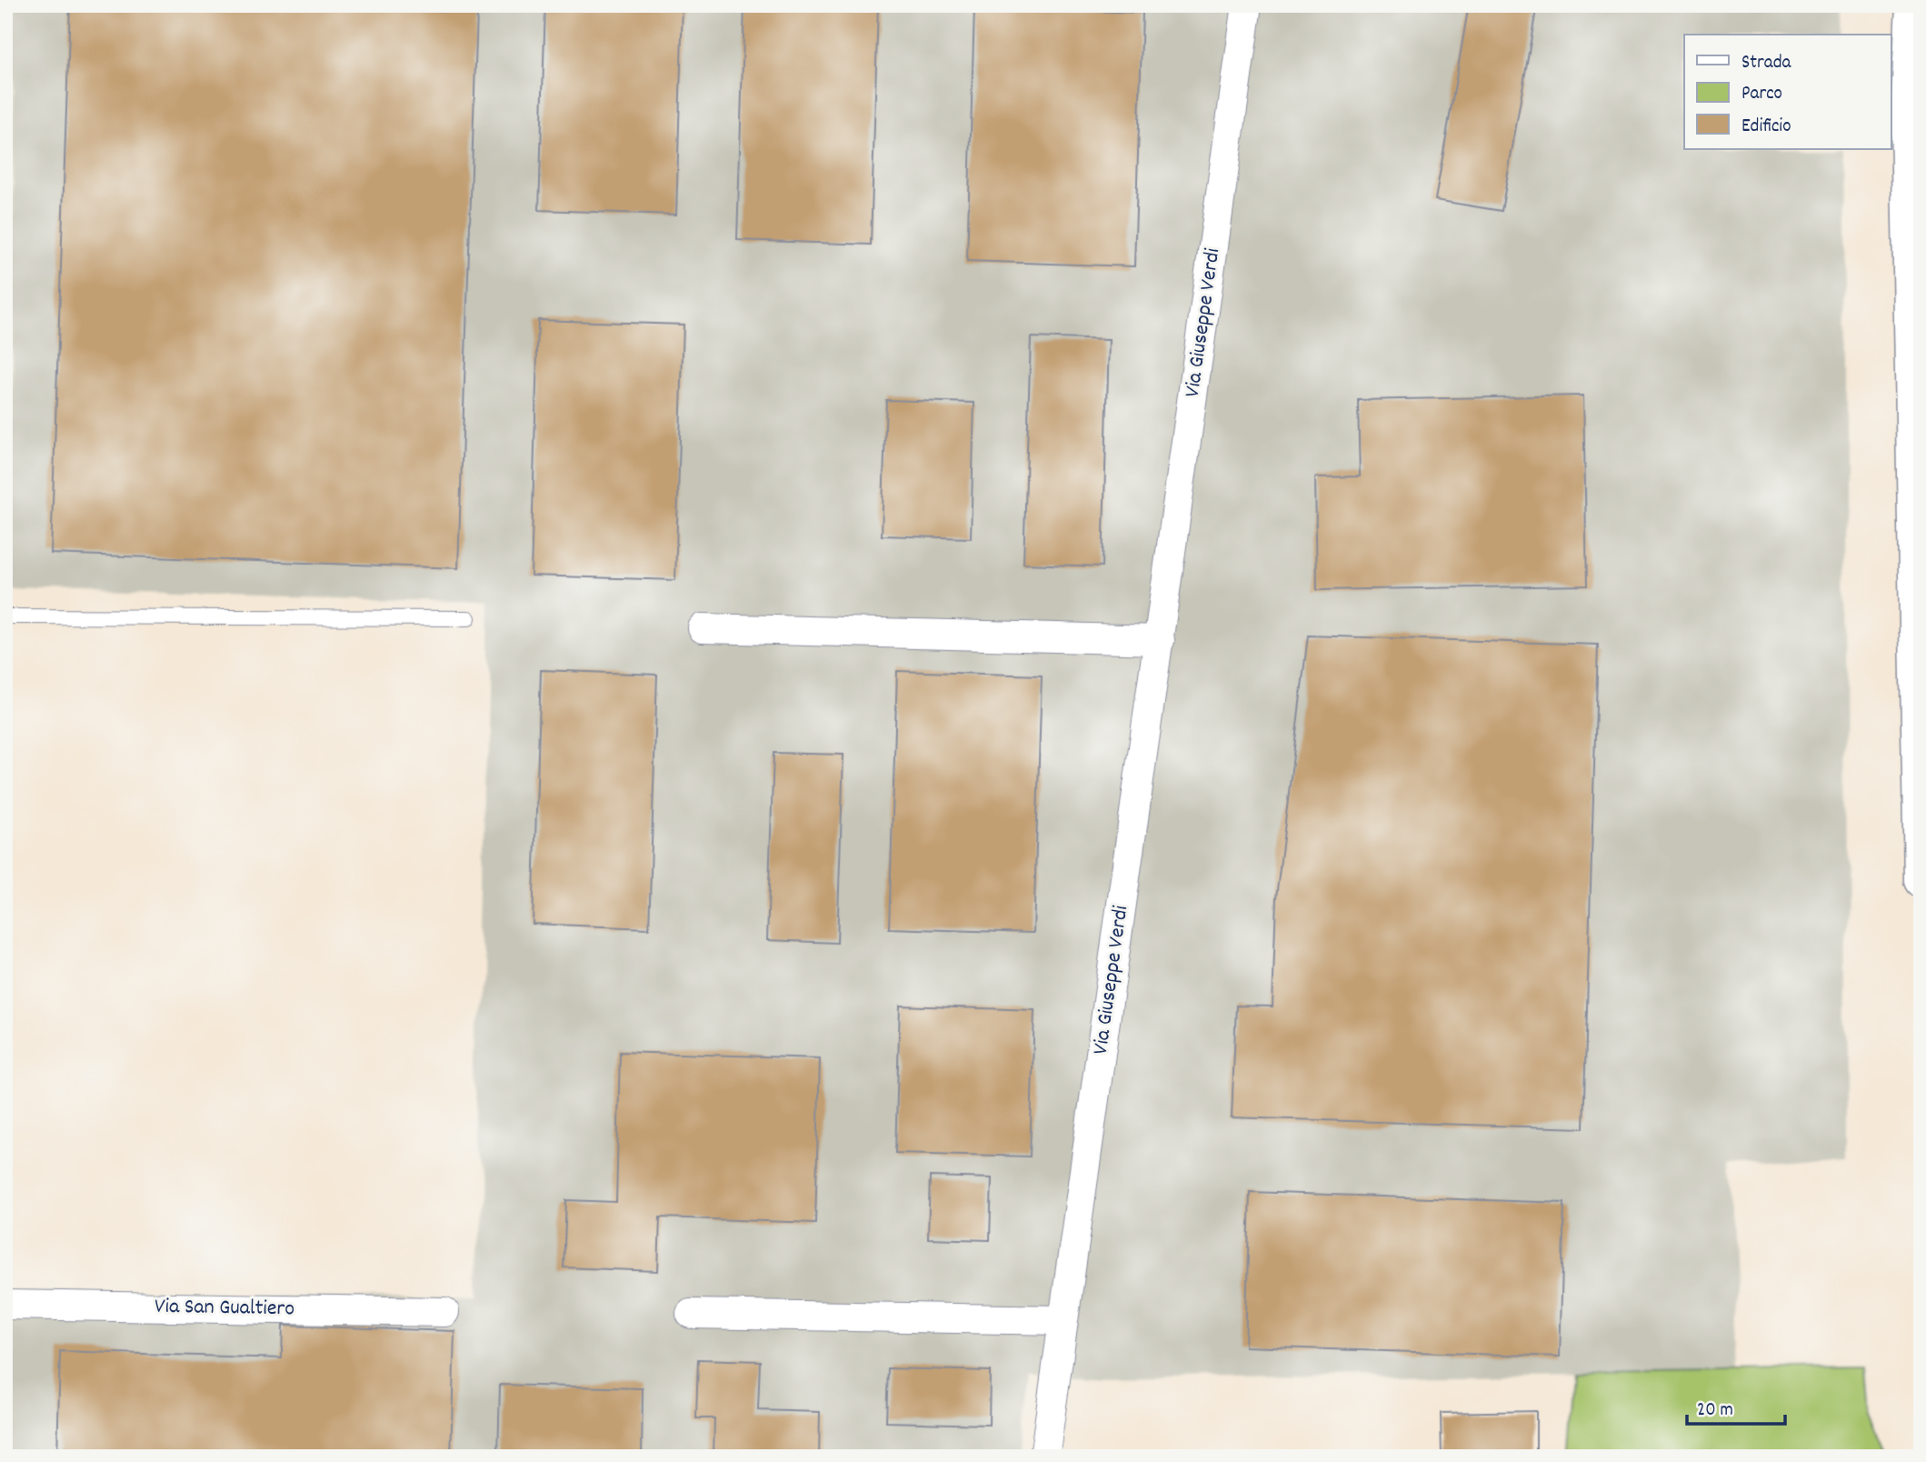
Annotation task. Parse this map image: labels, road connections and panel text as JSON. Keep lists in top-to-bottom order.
{
  "streets": {
    "street": ["Via Giuseppe Verdi", "Via San Gualtiero"]
  },
  "legend": ["Strada", "Parco", "Edificio"],
  "scale_bar": "20 m"
}
